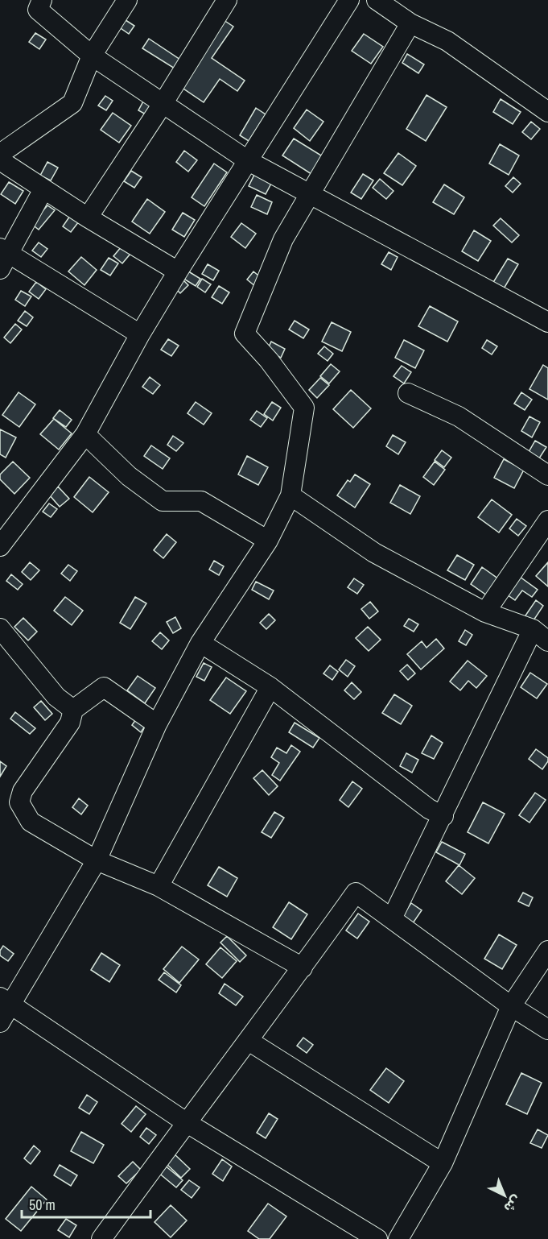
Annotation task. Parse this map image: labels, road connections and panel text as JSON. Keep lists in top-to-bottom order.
{
  "scale_bar": "50 m",
  "north": "bottom right"
}
